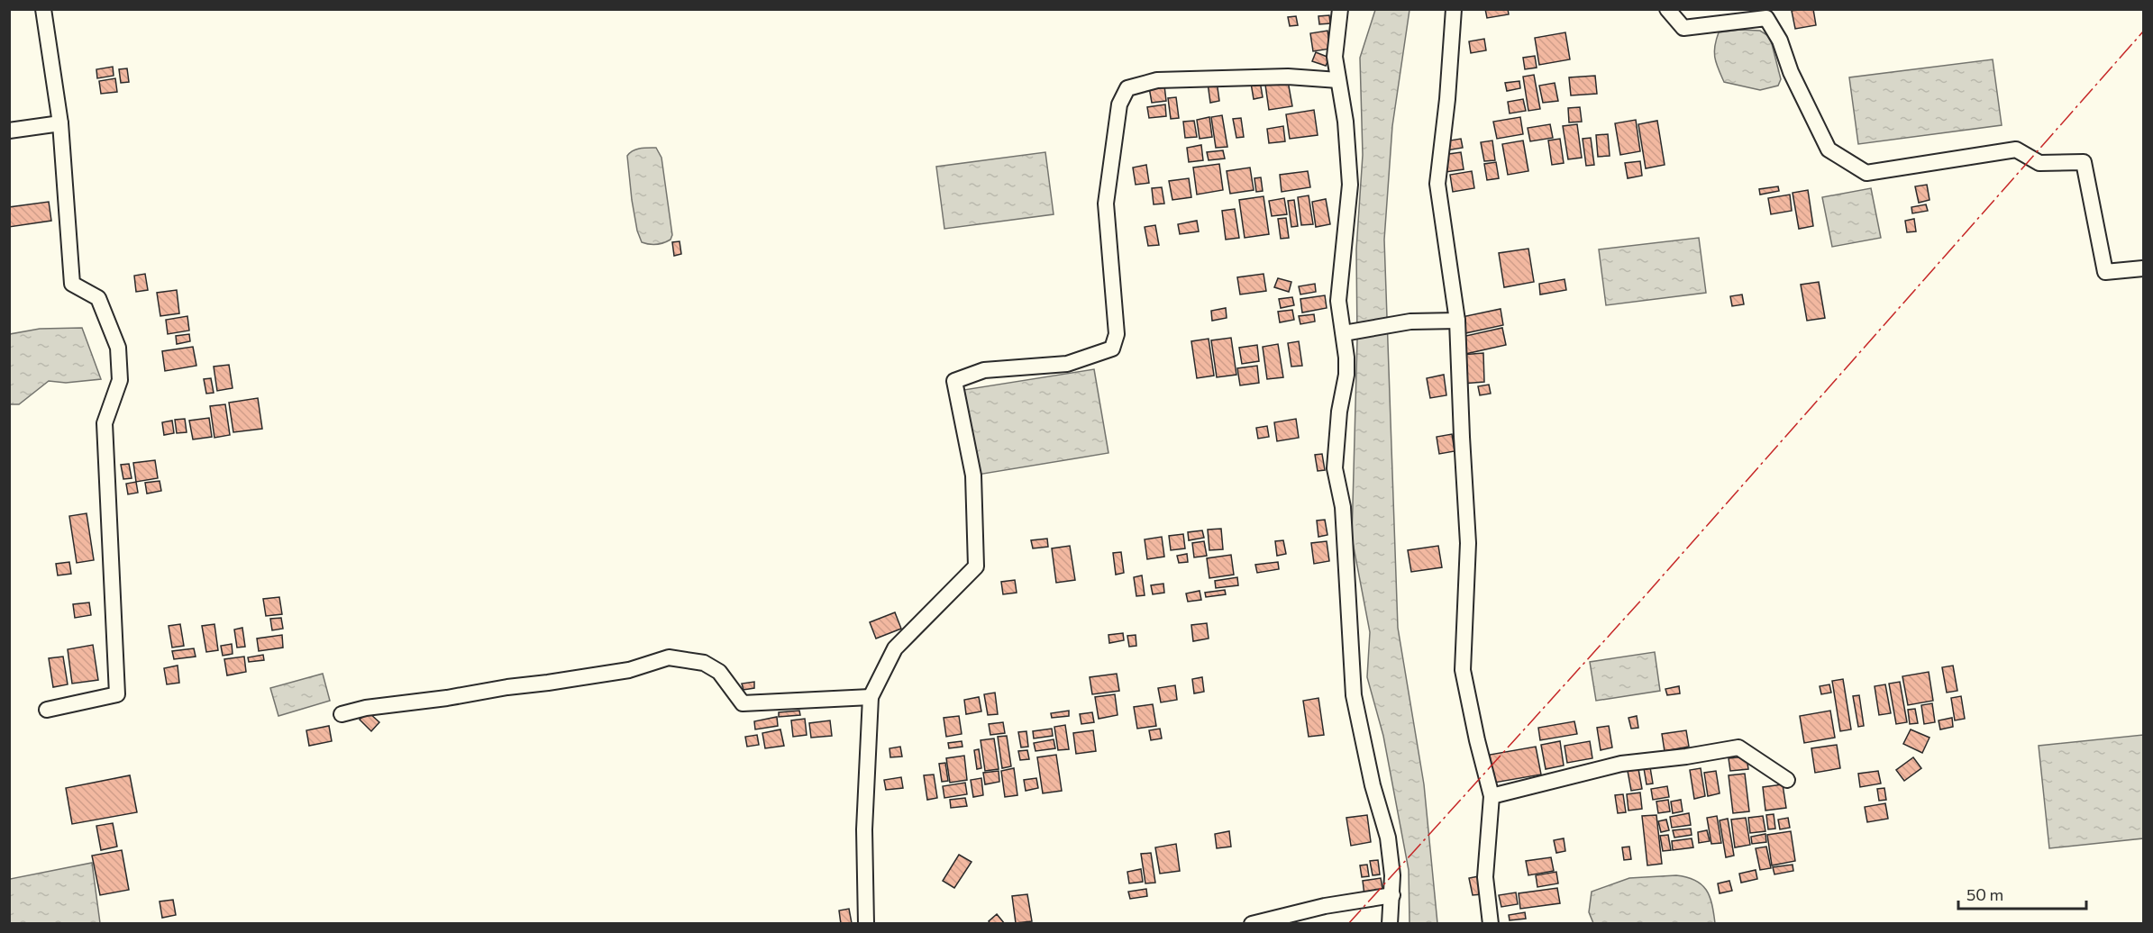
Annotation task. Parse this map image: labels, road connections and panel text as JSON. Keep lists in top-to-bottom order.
{
  "scale_bar": "50 m"
}
